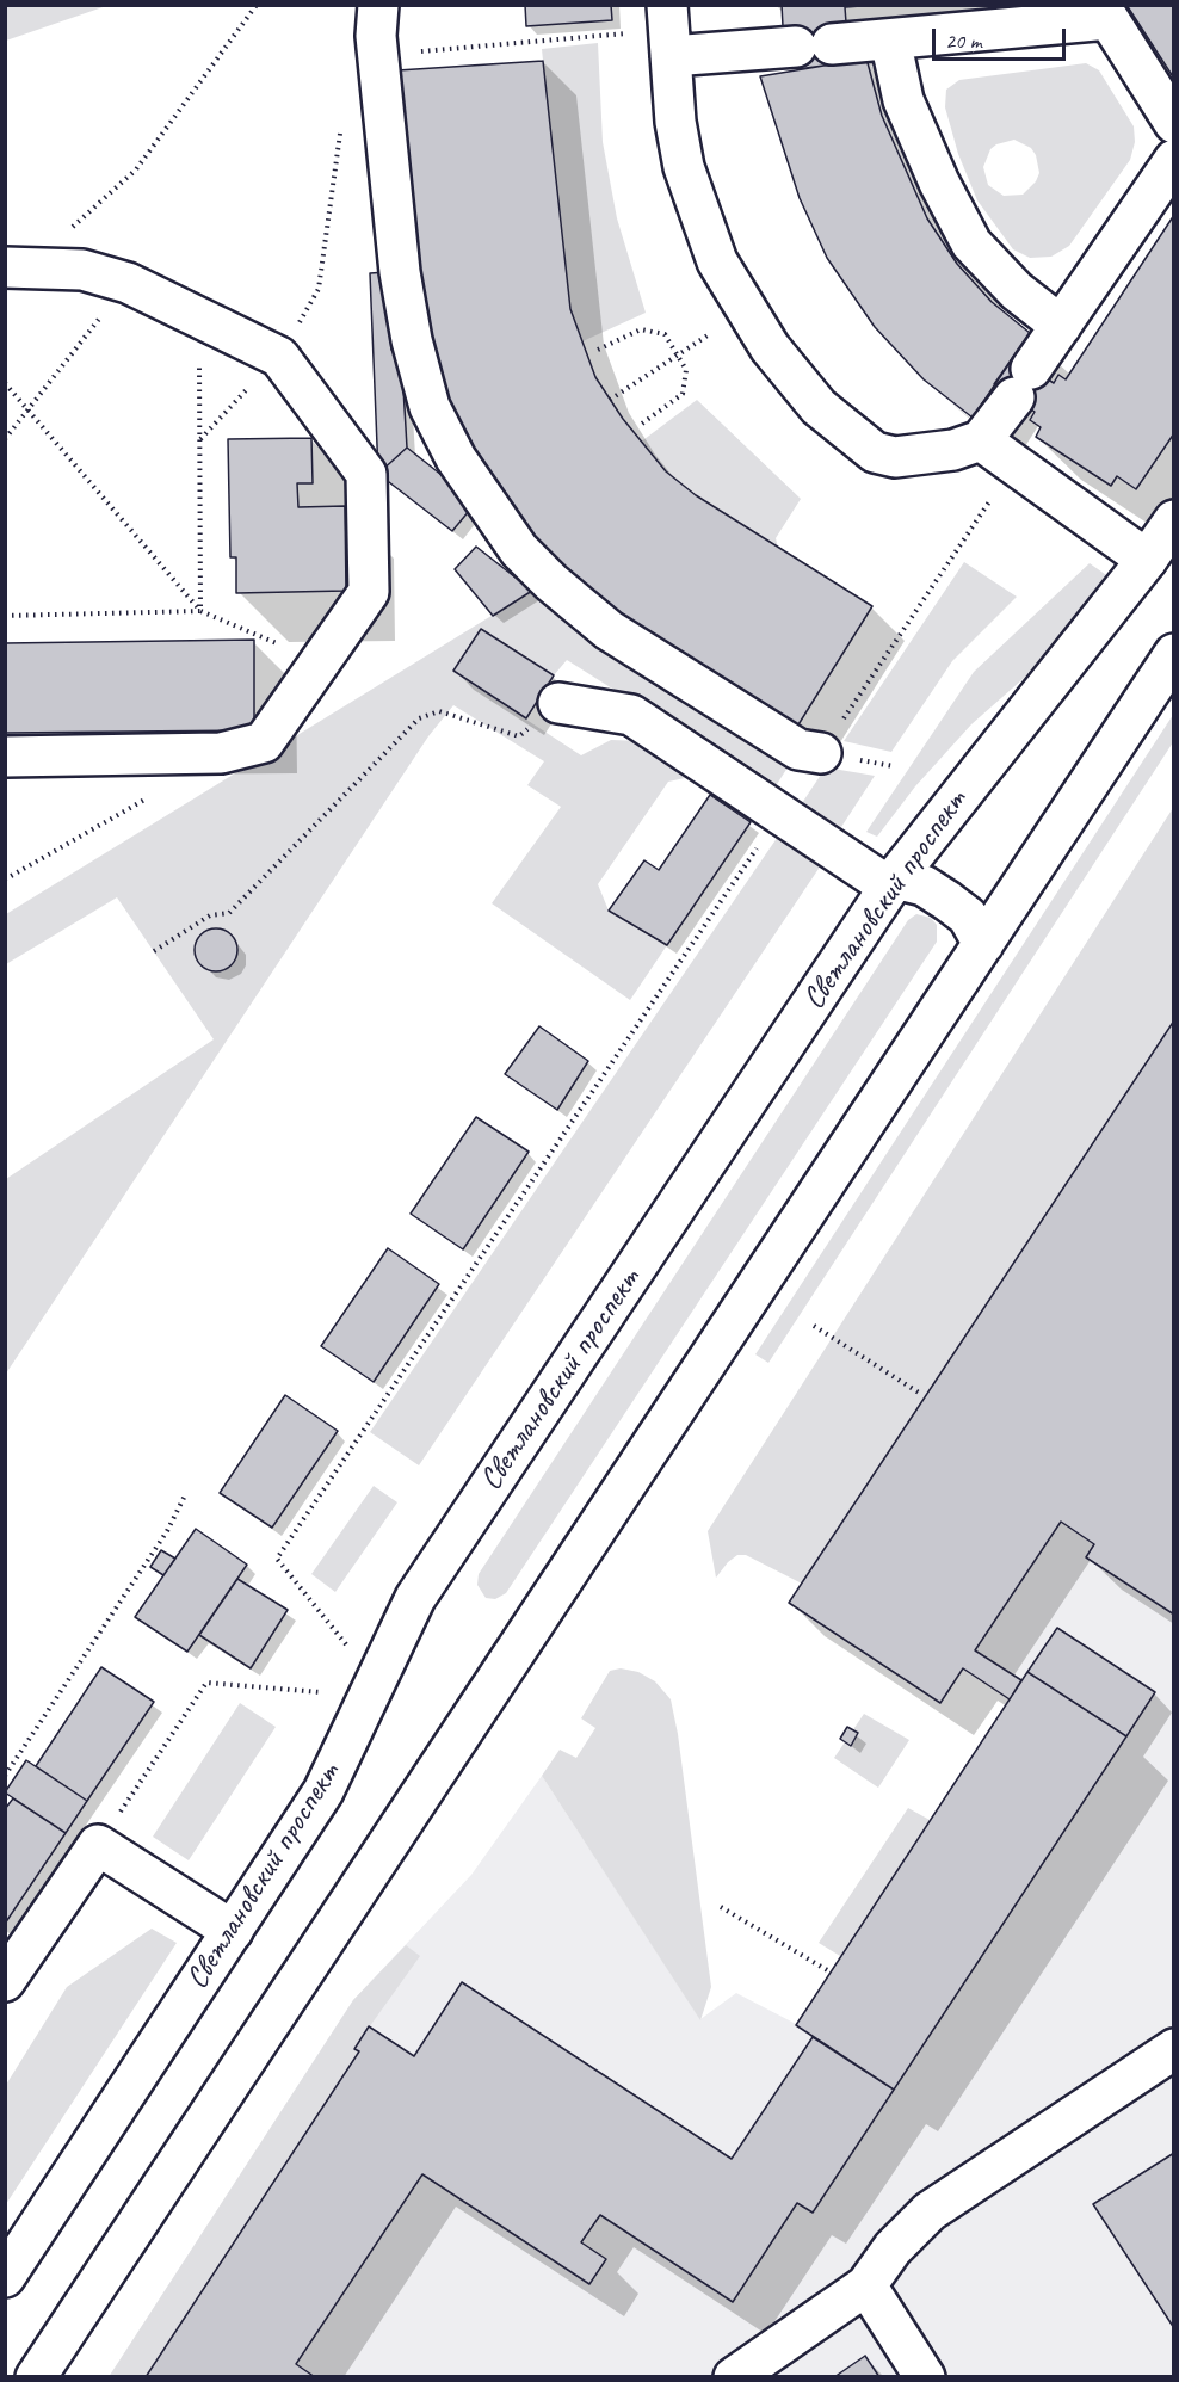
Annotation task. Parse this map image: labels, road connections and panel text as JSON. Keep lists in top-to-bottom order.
{
  "streets": {
    "main road": ["Светлановский проспект"]
  },
  "scale_bar": "20 m"
}
